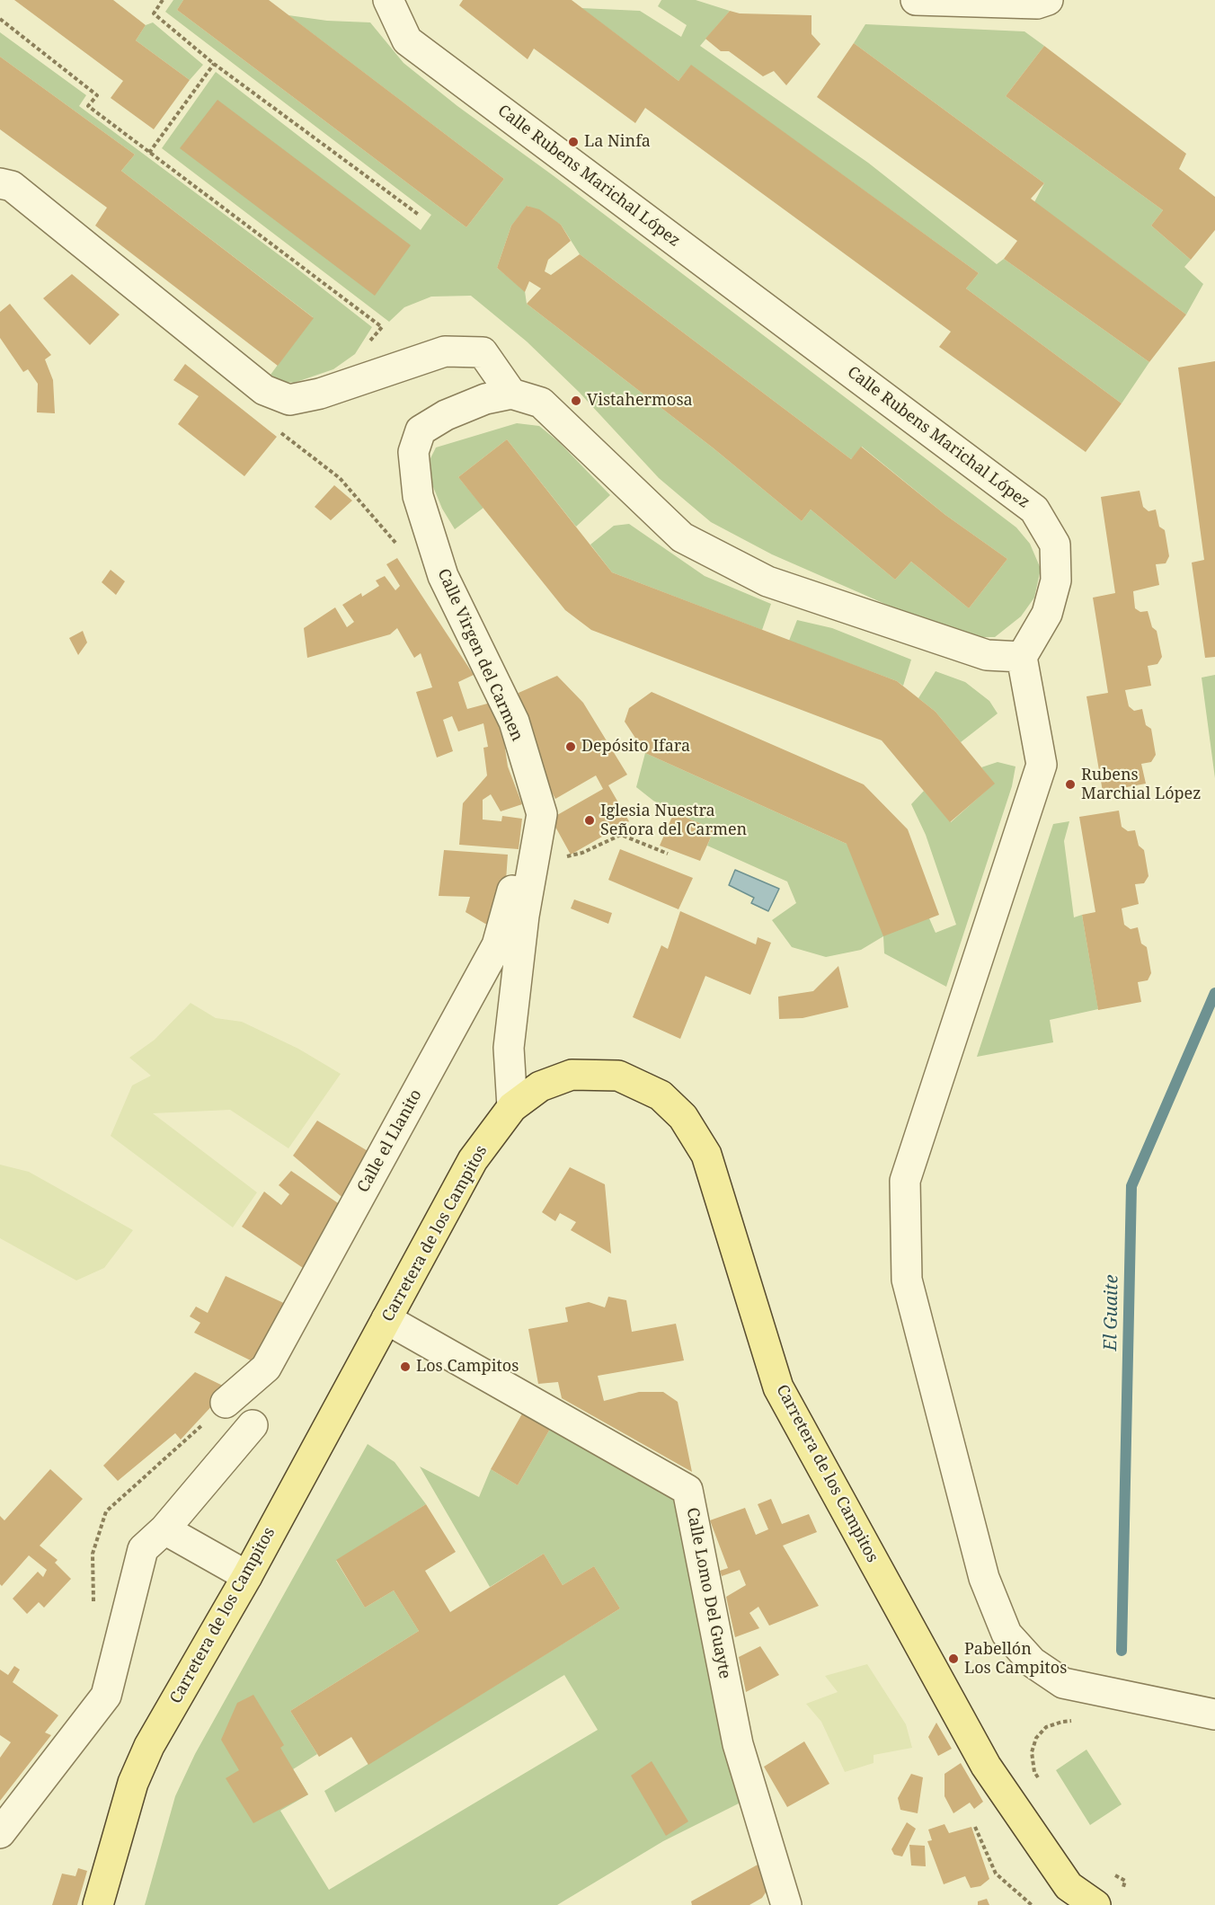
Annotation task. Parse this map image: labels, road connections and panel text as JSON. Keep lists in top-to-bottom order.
{
  "streets": {
    "main road": ["Carretera de los Campitos"],
    "street": [
      "Calle Rubens Marichal López",
      "Calle Virgen del Carmen",
      "Calle el Llanito",
      "Calle Lomo Del Guayte"
    ]
  },
  "crossings": [
    ["Calle Virgen del Carmen", "Calle el Llanito"],
    ["Calle Virgen del Carmen", "Carretera de los Campitos"],
    ["Carretera de los Campitos", "Calle Lomo Del Guayte"]
  ],
  "water": ["El Guaite"],
  "places": [
    "La Ninfa",
    "Vistahermosa",
    "Depósito Ifara",
    "Rubens Marchial López",
    "Iglesia Nuestra Señora del Carmen",
    "Los Campitos",
    "Pabellón Los Campitos"
  ]
}
